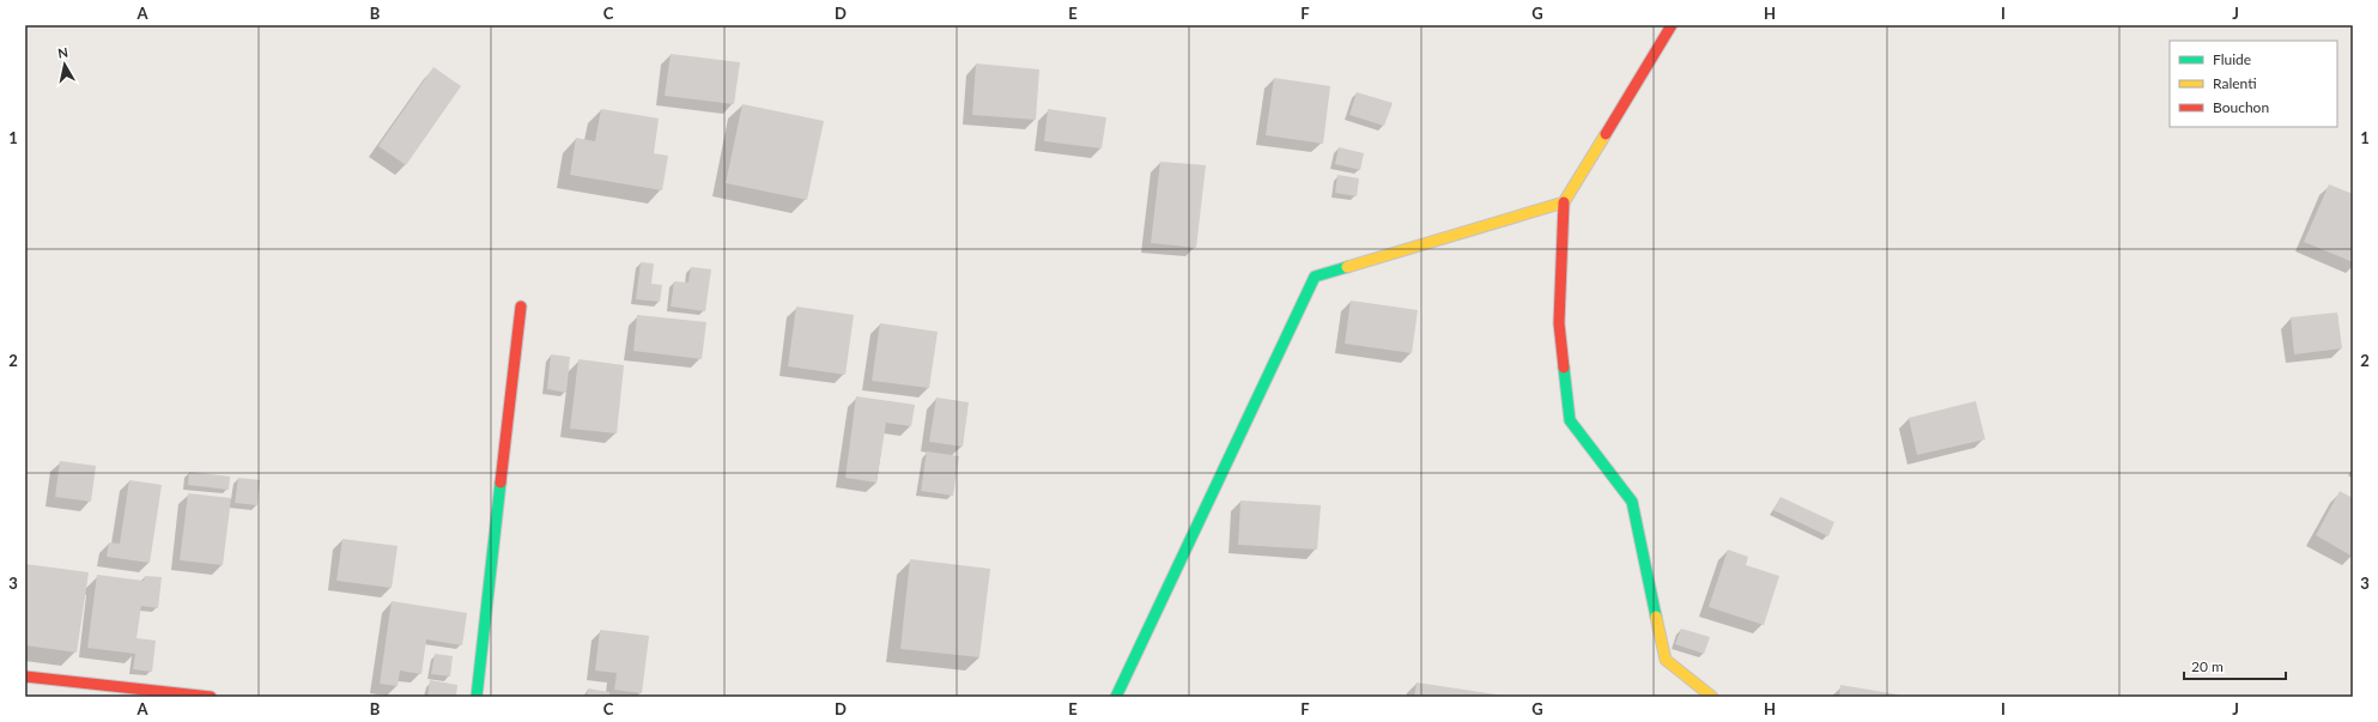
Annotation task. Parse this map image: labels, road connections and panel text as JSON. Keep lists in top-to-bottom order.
{
  "legend": ["Fluide", "Ralenti", "Bouchon"],
  "scale_bar": "20 m",
  "north": "top",
  "grid": {
    "columns": [
      "A",
      "B",
      "C",
      "D",
      "E",
      "F",
      "G",
      "H",
      "I",
      "J"
    ],
    "rows": ["1", "2", "3"]
  }
}
